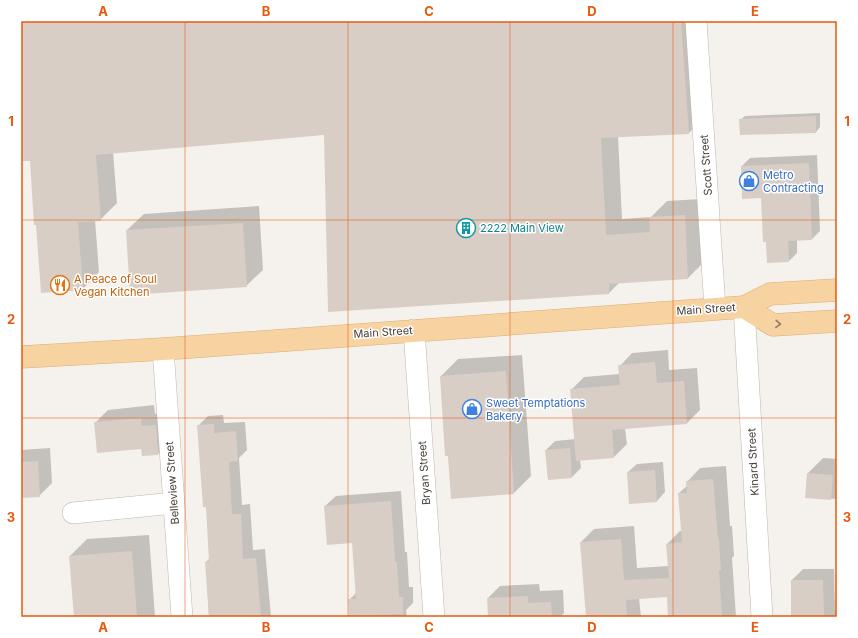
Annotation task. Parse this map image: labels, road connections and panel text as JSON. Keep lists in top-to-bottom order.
{
  "streets": {
    "main road": ["Main Street"],
    "street": [
      "Scott Street",
      "Kinard Street",
      "Bryan Street",
      "Belleview Street"
    ]
  },
  "crossings": [
    ["Scott Street", "Main Street"],
    ["Main Street", "Kinard Street"],
    ["Main Street", "Bryan Street"],
    ["Main Street", "Belleview Street"]
  ],
  "places": {
    "shop": ["Metro Contracting", "Sweet Temptations Bakery"],
    "building": ["2222 Main View"],
    "restaurant": ["A Peace of Soul Vegan Kitchen"]
  },
  "grid": {
    "columns": [
      "A",
      "B",
      "C",
      "D",
      "E"
    ],
    "rows": ["1", "2", "3"]
  }
}
